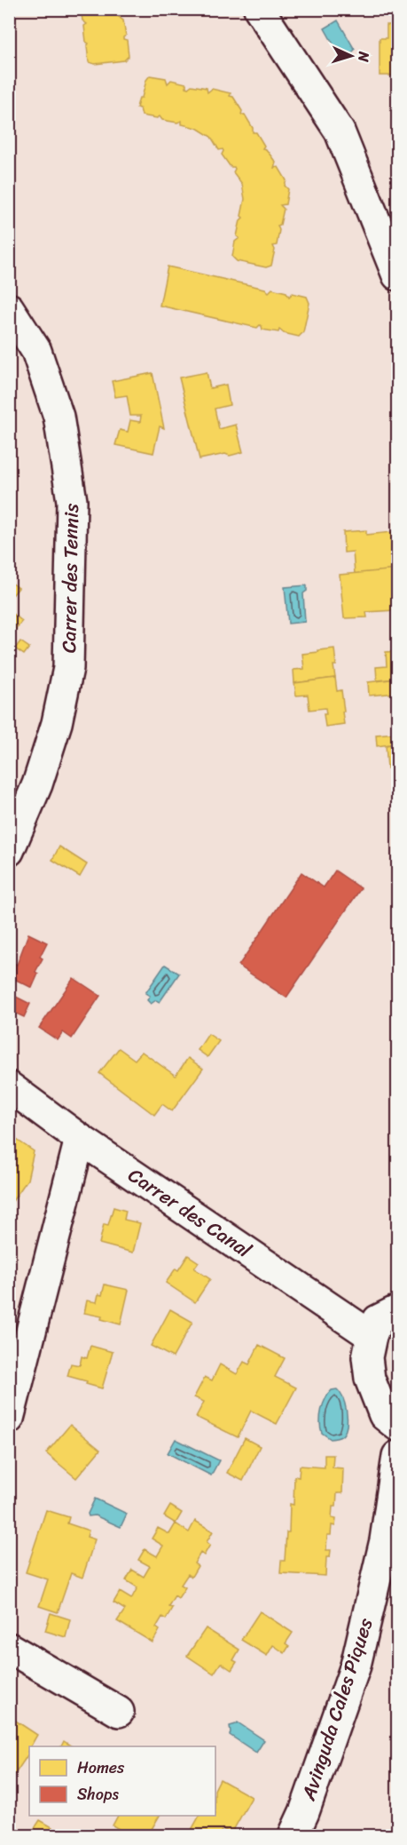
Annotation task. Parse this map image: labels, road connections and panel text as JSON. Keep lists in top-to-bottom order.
{
  "streets": {
    "street": ["Carrer des Tennis", "Carrer des Canal", "Avinguda Cales Piques"]
  },
  "legend": ["Homes", "Shops"],
  "north": "right"
}
